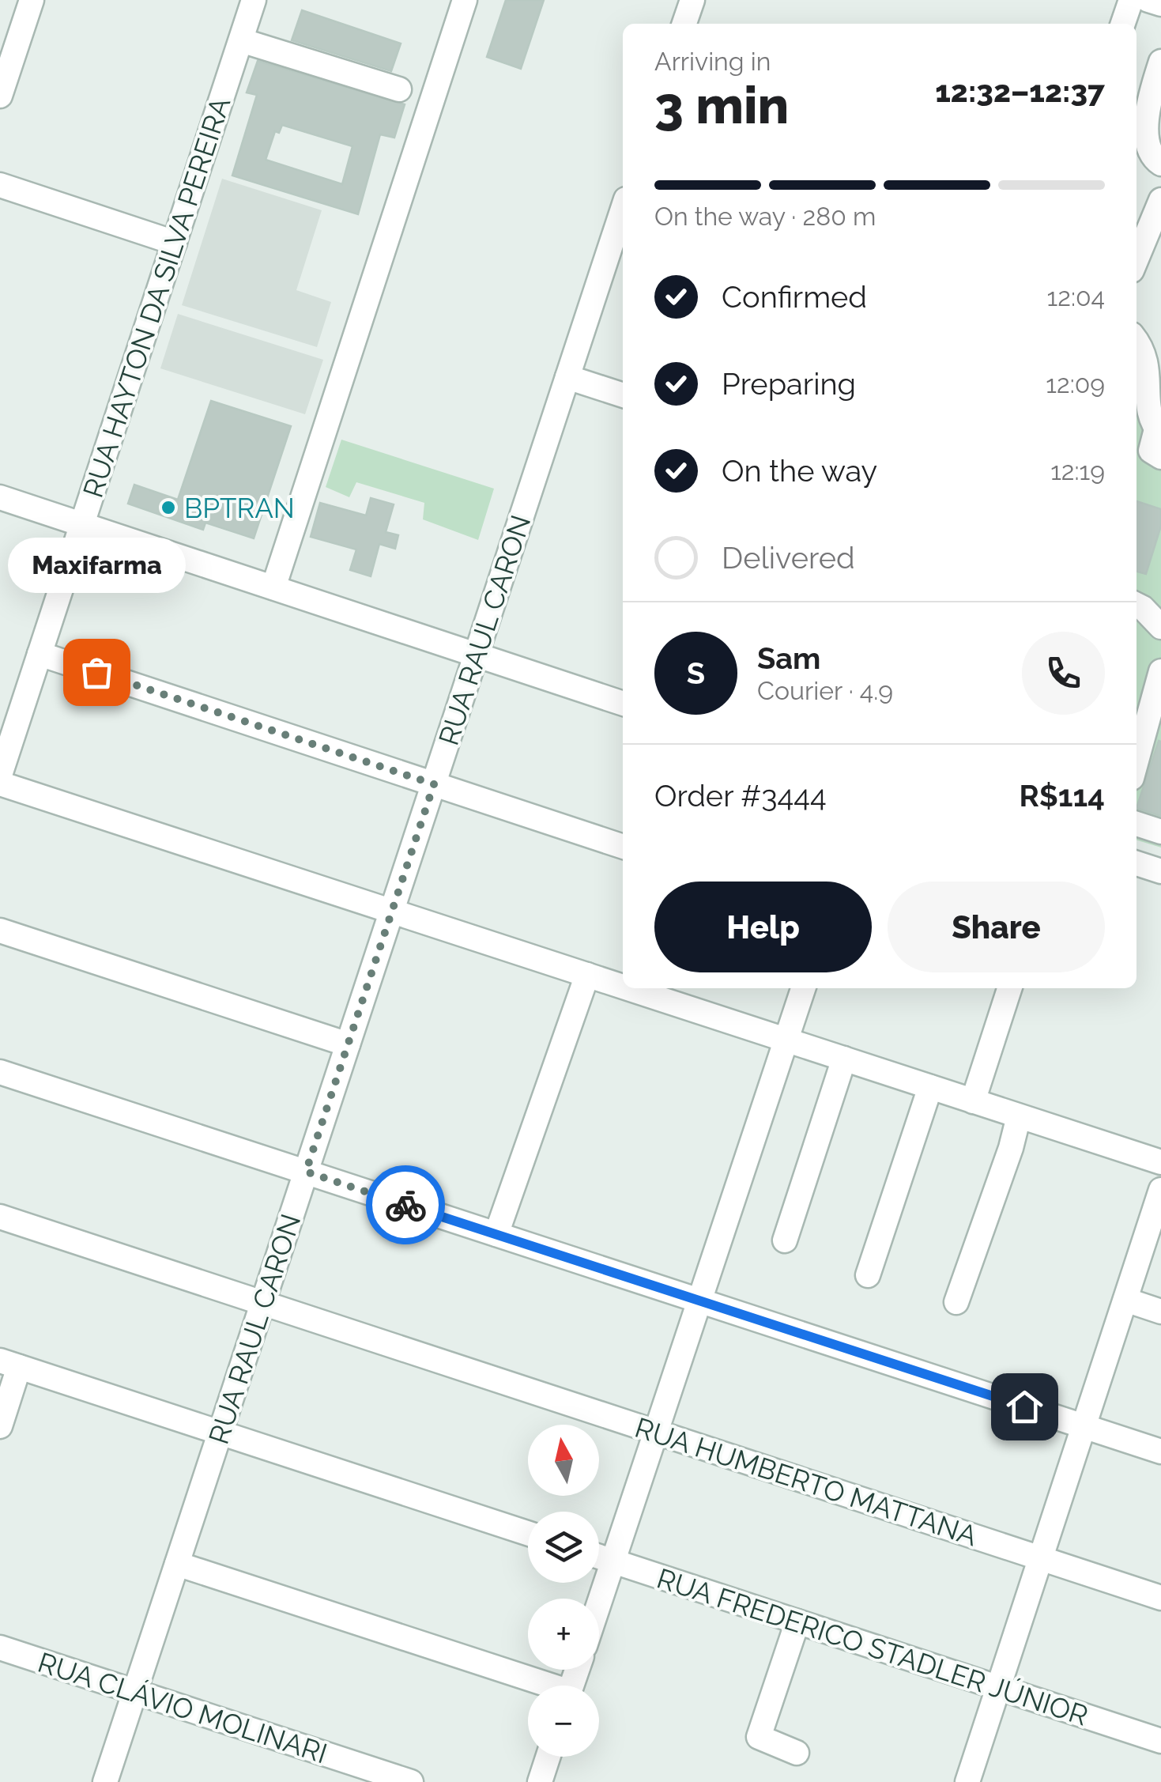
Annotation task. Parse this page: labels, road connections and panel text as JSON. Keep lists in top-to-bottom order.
{
  "streets": {
    "street": [
      "RUA HAYTON DA SILVA PEREIRA",
      "RUA RAUL CARON",
      "RUA HUMBERTO MATTANA",
      "RUA FREDERICO STADLER JÚNIOR",
      "RUA CLÁVIO MOLINARI"
    ]
  },
  "crossings": [
    ["RUA RAUL CARON", "RUA HUMBERTO MATTANA"],
    ["RUA RAUL CARON", "RUA CLÁVIO MOLINARI"]
  ],
  "places": ["BPTRAN", "Maxifarma"],
  "north": "top",
  "page": {
    "heading": ["3 min", "Arriving in", "12:32–12:37"],
    "panel": [
      "Sam",
      "Courier · 4.9",
      "Order #3444",
      "R$114"
    ],
    "bar": "On the way · 280 m",
    "list": [
      ["Confirmed", "12:04"],
      ["Preparing", "12:09"],
      ["On the way", "12:19"],
      "Delivered"
    ],
    "bubble": "Maxifarma",
    "round": "S",
    "buttons": ["Help", "Share"],
    "map_buttons": ["+", "−"]
  }
}
